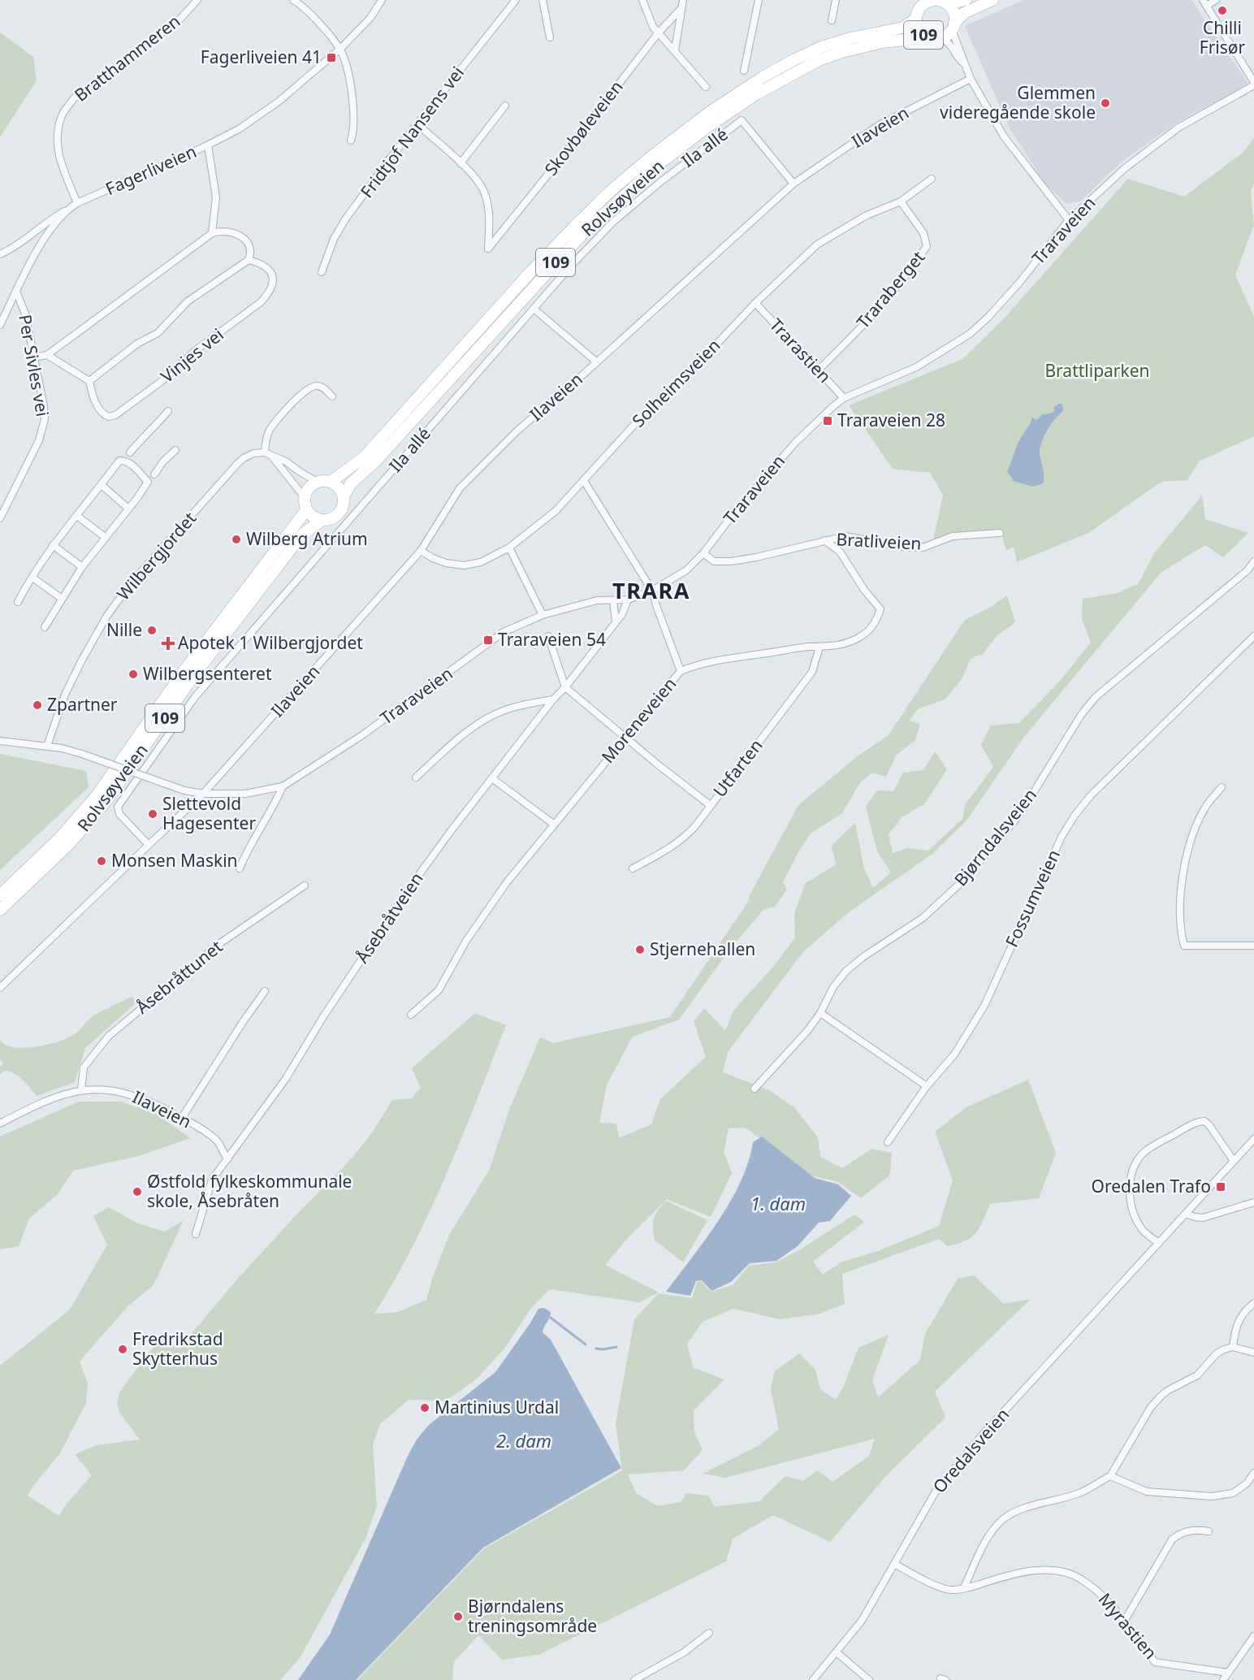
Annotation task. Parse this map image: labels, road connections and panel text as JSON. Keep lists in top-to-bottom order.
{
  "streets": {
    "main road": ["109", "Rolvsøyveien"],
    "street": [
      "Bratthammeren",
      "Ilaveien",
      "Skovbøleveien",
      "Fridtjof Nansens vei",
      "Ila allé",
      "Fagerliveien",
      "Traraveien",
      "Traraberget",
      "Trarastien",
      "Vinjes vei",
      "Per Sivles vei",
      "Solheimsveien",
      "Bratliveien",
      "Wilbergjordet",
      "Moreneveien",
      "Utfarten",
      "Bjørndalsveien",
      "Fossumveien",
      "Åsebråtveien",
      "Åsebråttunet",
      "Oredalsveien",
      "Myrastien"
    ]
  },
  "crossings": [
    ["109", "Rolvsøyveien"],
    ["Bratthammeren", "Fagerliveien"],
    ["Ilaveien", "Ila allé"],
    ["Ilaveien", "Traraveien"],
    ["Ilaveien", "Solheimsveien"],
    ["Ilaveien", "Åsebråtveien"],
    ["Ilaveien", "Åsebråttunet"],
    ["Fagerliveien", "Per Sivles vei"],
    ["Traraveien", "Trarastien"],
    ["Traraveien", "Bratliveien"],
    ["Traraveien", "Wilbergjordet"],
    ["Traraveien", "Åsebråtveien"],
    ["Traraberget", "Trarastien"],
    ["Traraberget", "Solheimsveien"],
    ["Trarastien", "Solheimsveien"],
    ["Bratliveien", "Moreneveien"],
    ["Moreneveien", "Utfarten"],
    ["Oredalsveien", "Myrastien"]
  ],
  "districts": ["TRARA"],
  "water": ["1. dam", "2. dam"],
  "parks": ["Brattliparken"],
  "places": {
    "other": [
      "Chilli Frisør",
      "Glemmen videregående skole",
      "Wilberg Atrium",
      "Nille",
      "Wilbergsenteret",
      "Zpartner",
      "Slettevold Hagesenter",
      "Monsen Maskin",
      "Stjernehallen",
      "Østfold fylkeskommunale skole, Åsebråten",
      "Fredrikstad Skytterhus",
      "Martinius Urdal",
      "Bjørndalens treningsområde"
    ],
    "transit": [
      "Fagerliveien 41",
      "Traraveien 28",
      "Traraveien 54",
      "Oredalen Trafo"
    ],
    "health": ["Apotek 1 Wilbergjordet"]
  }
}
